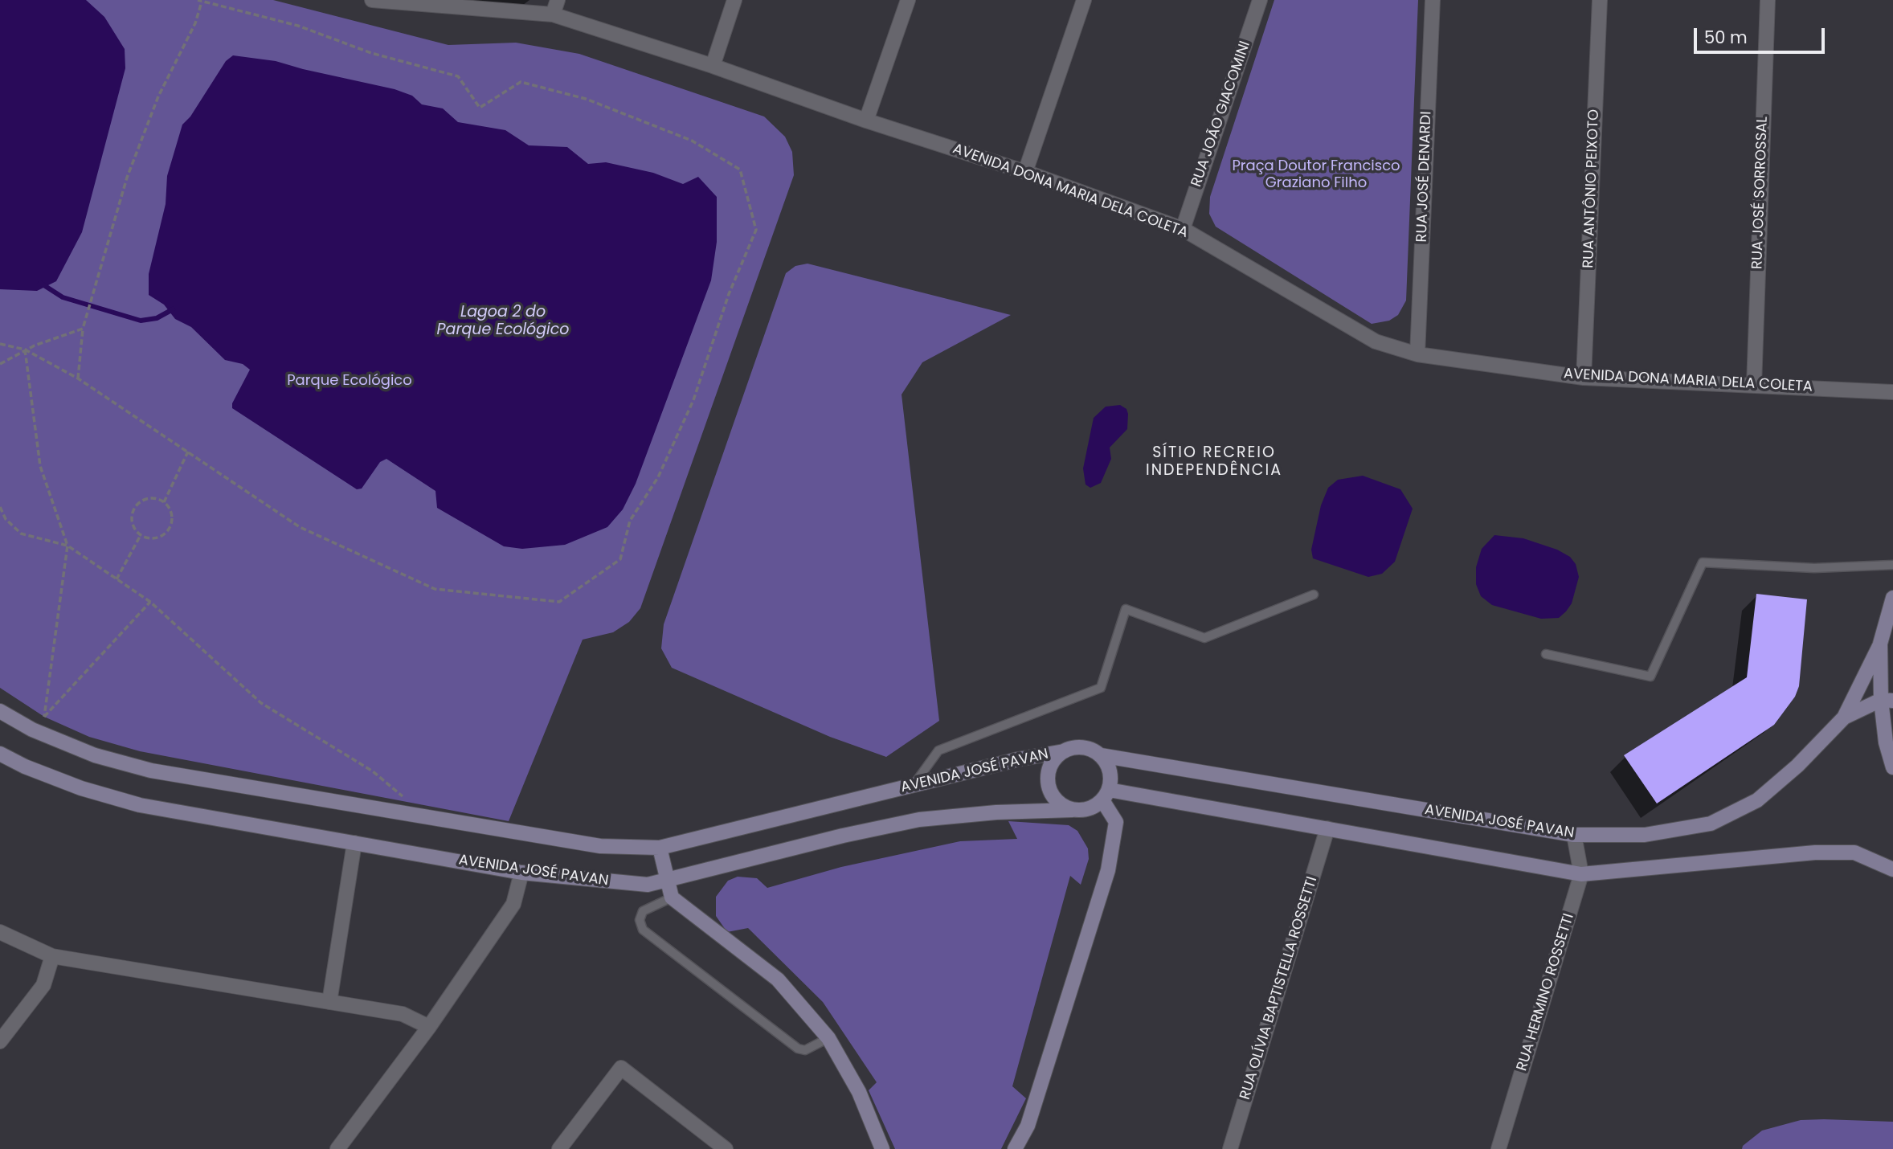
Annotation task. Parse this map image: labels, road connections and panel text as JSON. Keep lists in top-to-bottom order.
{
  "streets": {
    "street": [
      "RUA JOÃO GIACOMINI",
      "RUA JOSÉ DENARDI",
      "RUA ANTÔNIO PEIXOTO",
      "AVENIDA DONA MARIA DELA COLETA",
      "RUA JOSÉ SORROSSAL",
      "AVENIDA JOSÉ PAVAN",
      "RUA OLÍVIA BAPTISTELLA ROSSETTI",
      "RUA HERMINO ROSSETTI"
    ]
  },
  "crossings": [
    ["RUA JOÃO GIACOMINI", "AVENIDA DONA MARIA DELA COLETA"],
    ["RUA JOSÉ DENARDI", "AVENIDA DONA MARIA DELA COLETA"],
    ["RUA ANTÔNIO PEIXOTO", "AVENIDA DONA MARIA DELA COLETA"],
    ["AVENIDA DONA MARIA DELA COLETA", "RUA JOSÉ SORROSSAL"],
    ["AVENIDA JOSÉ PAVAN", "RUA HERMINO ROSSETTI"]
  ],
  "districts": ["SÍTIO RECREIO INDEPENDÊNCIA"],
  "water": ["Lagoa 2 do Parque Ecológico"],
  "parks": ["Praça Doutor Francisco Graziano Filho", "Parque Ecológico"],
  "scale_bar": "50 m"
}
